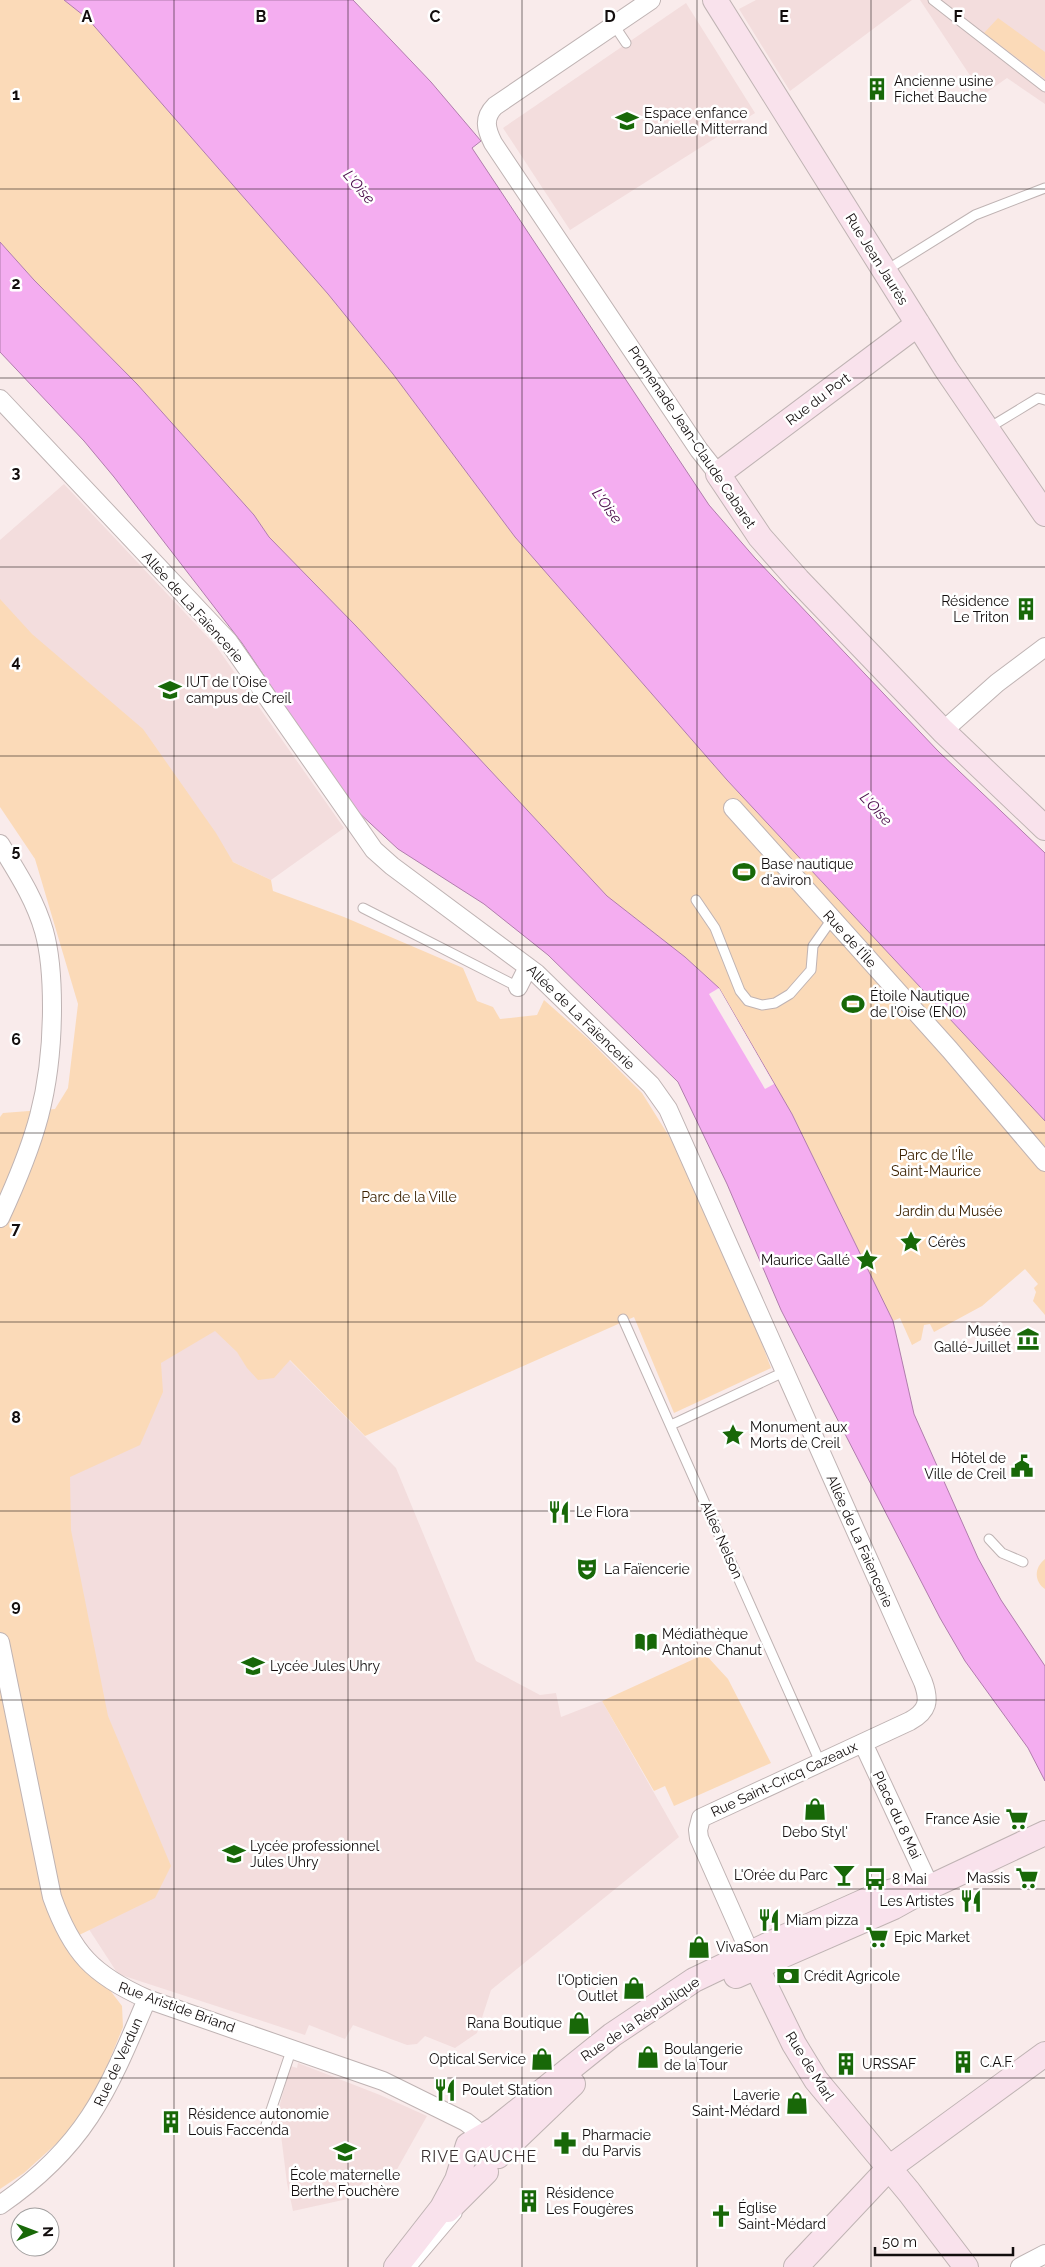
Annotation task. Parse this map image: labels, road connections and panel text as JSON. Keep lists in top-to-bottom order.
{
  "streets": {
    "main road": [
      "Rue Jean Jaurès",
      "Rue du Port",
      "Promenade Jean-Claude Cabaret",
      "Rue de la République",
      "Rue de Marl"
    ],
    "street": [
      "Allée de La Faïencerie",
      "Rue de l'Île",
      "Rue Saint-Cricq Cazeaux",
      "Place du 8 Mai",
      "Rue Aristide Briand",
      "Rue de Verdun"
    ],
    "lane": ["Allée Nelson"]
  },
  "crossings": [
    ["Rue Jean Jaurès", "Rue du Port"],
    ["Rue du Port", "Promenade Jean-Claude Cabaret"],
    ["Allée de La Faïencerie", "Rue Saint-Cricq Cazeaux"],
    ["Allée de La Faïencerie", "Place du 8 Mai"],
    ["Allée Nelson", "Rue Saint-Cricq Cazeaux"],
    ["Rue Saint-Cricq Cazeaux", "Place du 8 Mai"],
    ["Rue Saint-Cricq Cazeaux", "Rue de la République"],
    ["Rue Saint-Cricq Cazeaux", "Rue de Marl"],
    ["Place du 8 Mai", "Rue de la République"],
    ["Rue Aristide Briand", "Rue de la République"],
    ["Rue Aristide Briand", "Rue de Verdun"],
    ["Rue de la République", "Rue de Marl"]
  ],
  "districts": ["RIVE GAUCHE"],
  "water": ["L'Oise"],
  "parks": ["Parc de l'Île Saint-Maurice", "Parc de la Ville", "Jardin du Musée"],
  "places": {
    "building": [
      "Ancienne usine Fichet Bauche",
      "Résidence Le Triton",
      "C.A.F.",
      "URSSAF",
      "Résidence autonomie Louis Faccenda",
      "Résidence Les Fougères"
    ],
    "school or university": [
      "Espace enfance Danielle Mitterrand",
      "IUT de l'Oise campus de Creil",
      "Lycée Jules Uhry",
      "Lycée professionnel Jules Uhry",
      "École maternelle Berthe Fouchère"
    ],
    "sports": ["Base nautique d'aviron", "Étoile Nautique de l'Oise (ENO)"],
    "place": ["Cérès", "Maurice Gallé", "Monument aux Morts de Creil"],
    "museum": ["Musée Gallé-Juillet"],
    "public building": ["Hôtel de Ville de Creil"],
    "restaurant": [
      "Le Flora",
      "Les Artistes",
      "Miam pizza",
      "Poulet Station"
    ],
    "theatre": ["La Faïencerie"],
    "library": ["Médiathèque Antoine Chanut"],
    "shop": [
      "Debo Styl'",
      "VivaSon",
      "l'Opticien Outlet",
      "Rana Boutique",
      "Boulangerie de la Tour",
      "Optical Service",
      "Laverie Saint-Médard"
    ],
    "supermarket": ["France Asie", "Massis", "Epic Market"],
    "bar": ["L'Orée du Parc"],
    "bus stop": ["8 Mai"],
    "bank": ["Crédit Agricole"],
    "pharmacy": ["Pharmacie du Parvis"],
    "church": ["Église Saint-Médard"]
  },
  "scale_bar": "50 m",
  "north": "right",
  "grid": {
    "columns": [
      "A",
      "B",
      "C",
      "D",
      "E",
      "F"
    ],
    "rows": [
      "1",
      "2",
      "3",
      "4",
      "5",
      "6",
      "7",
      "8",
      "9"
    ]
  }
}
